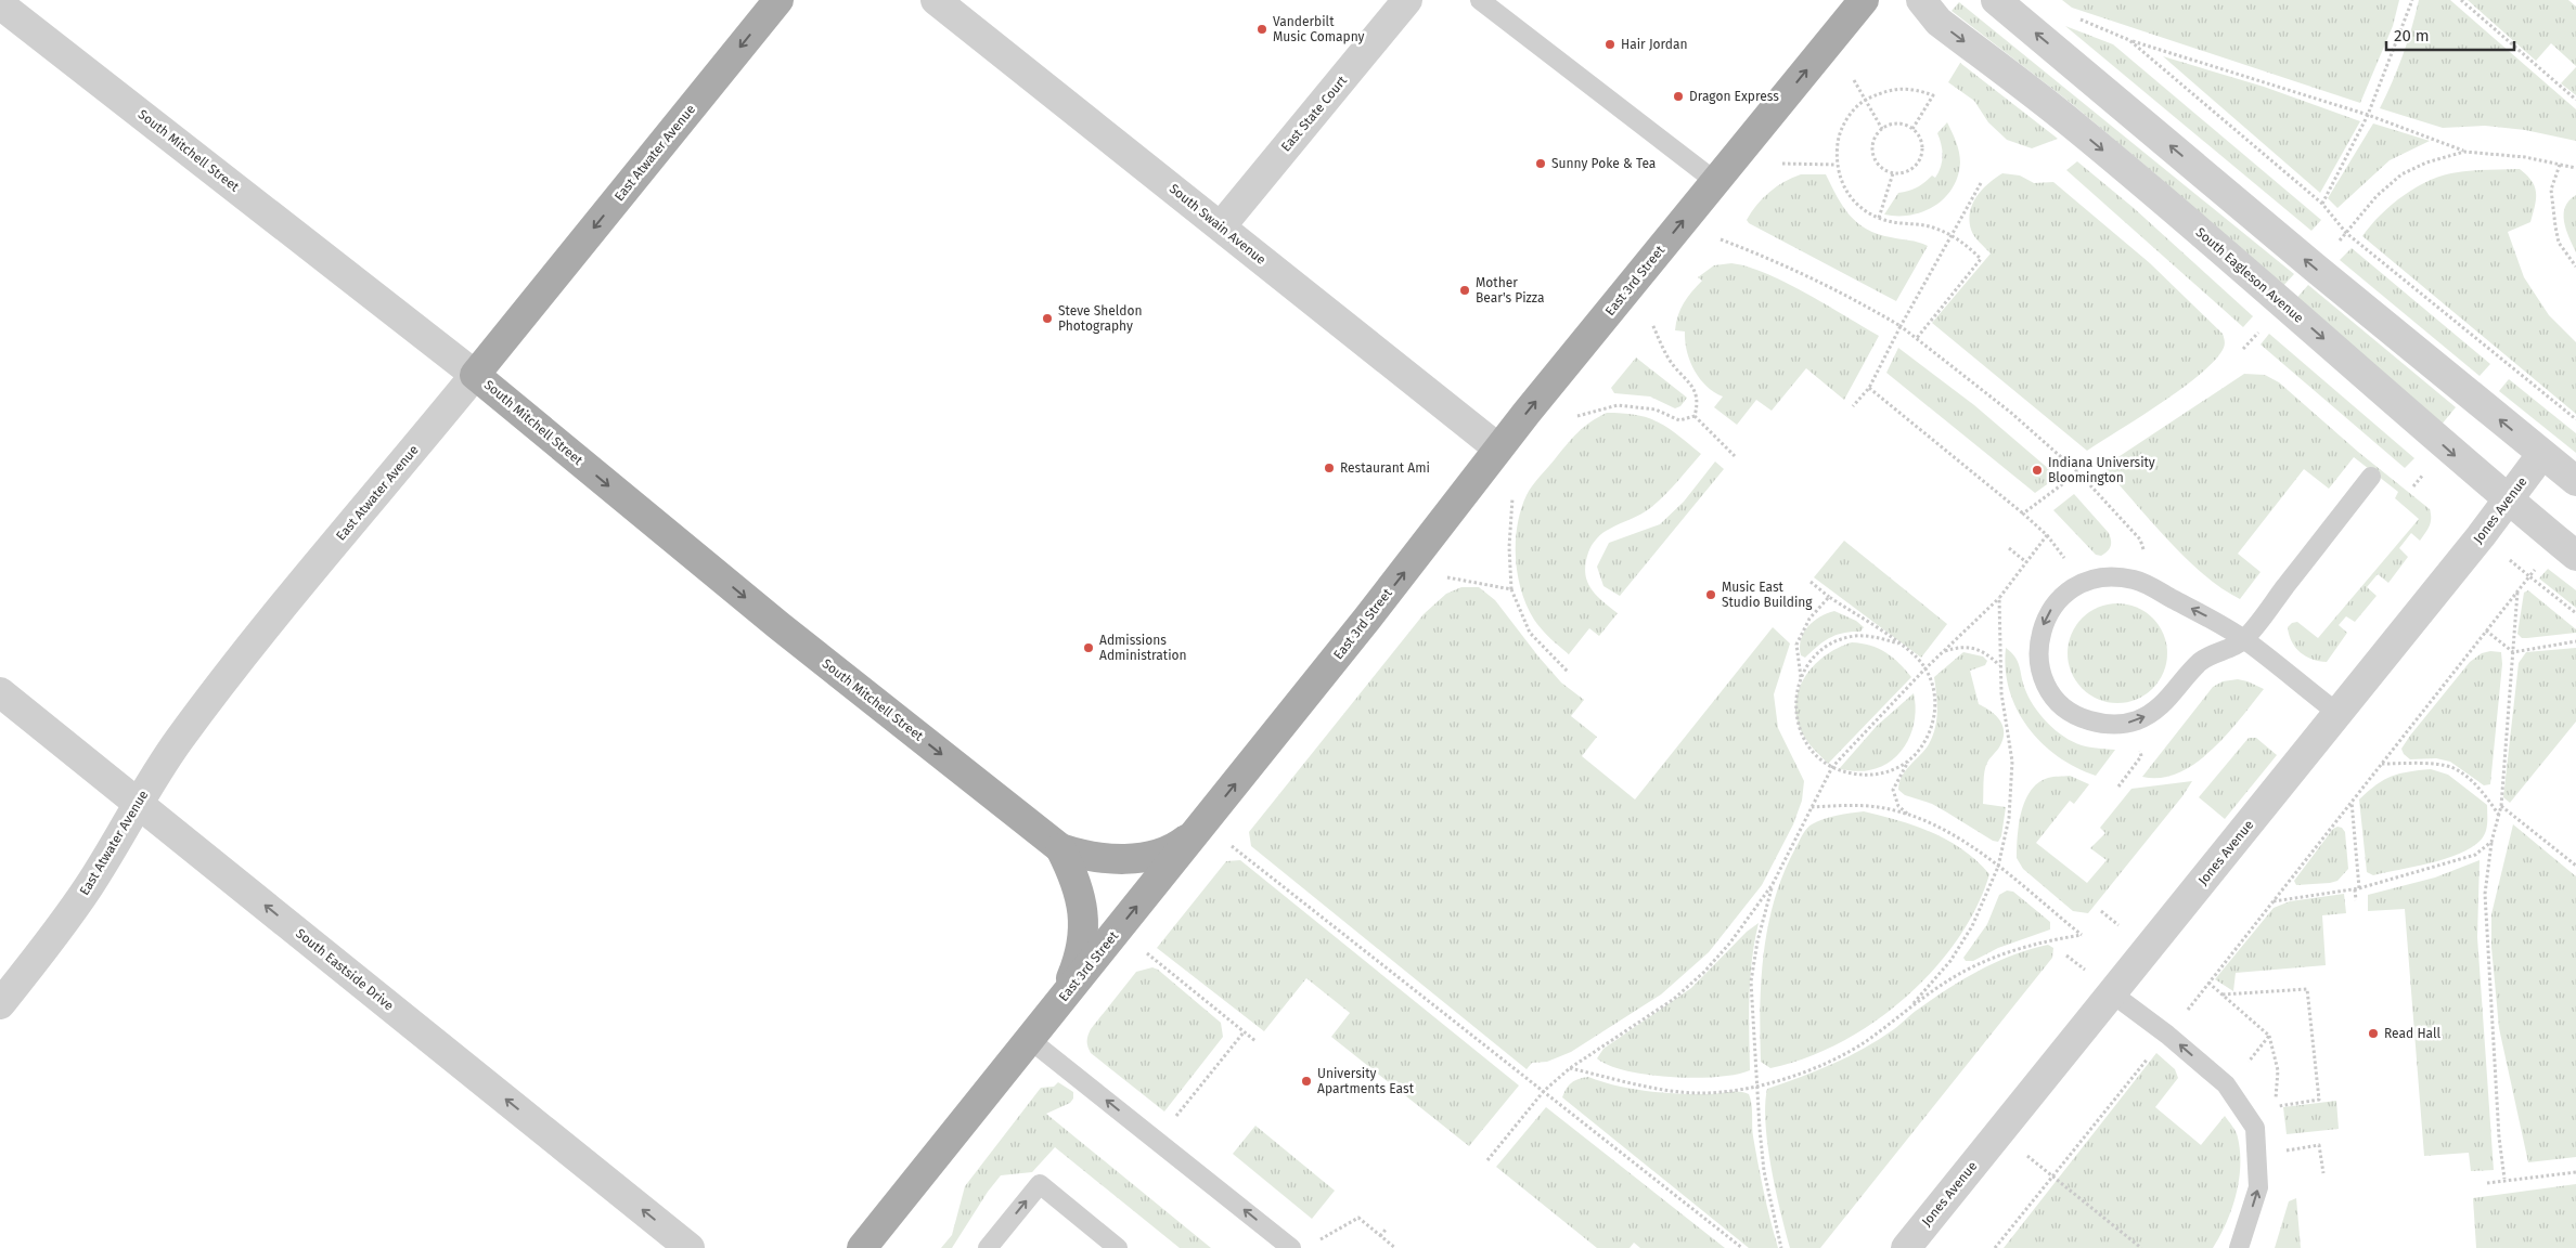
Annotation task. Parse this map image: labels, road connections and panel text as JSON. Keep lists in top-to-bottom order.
{
  "streets": {
    "main road": ["South Mitchell Street", "East Atwater Avenue", "East 3rd Street"],
    "street": [
      "East State Court",
      "South Swain Avenue",
      "South Eagleson Avenue",
      "Jones Avenue",
      "South Eastside Drive"
    ]
  },
  "crossings": [
    ["East State Court", "South Swain Avenue"],
    ["South Mitchell Street", "East Atwater Avenue"],
    ["South Mitchell Street", "East 3rd Street"],
    ["East Atwater Avenue", "South Eastside Drive"],
    ["South Swain Avenue", "East 3rd Street"],
    ["South Eagleson Avenue", "Jones Avenue"]
  ],
  "one_way": [
    "South Mitchell Street",
    "East Atwater Avenue",
    "East 3rd Street",
    "South Eastside Drive"
  ],
  "places": [
    "Vanderbilt Music Comapny",
    "Hair Jordan",
    "Dragon Express",
    "Sunny Poke & Tea",
    "Mother Bear's Pizza",
    "Steve Sheldon Photography",
    "Restaurant Ami",
    "Indiana University Bloomington",
    "Music East Studio Building",
    "Admissions Administration",
    "Read Hall",
    "University Apartments East"
  ],
  "scale_bar": "20 m"
}
